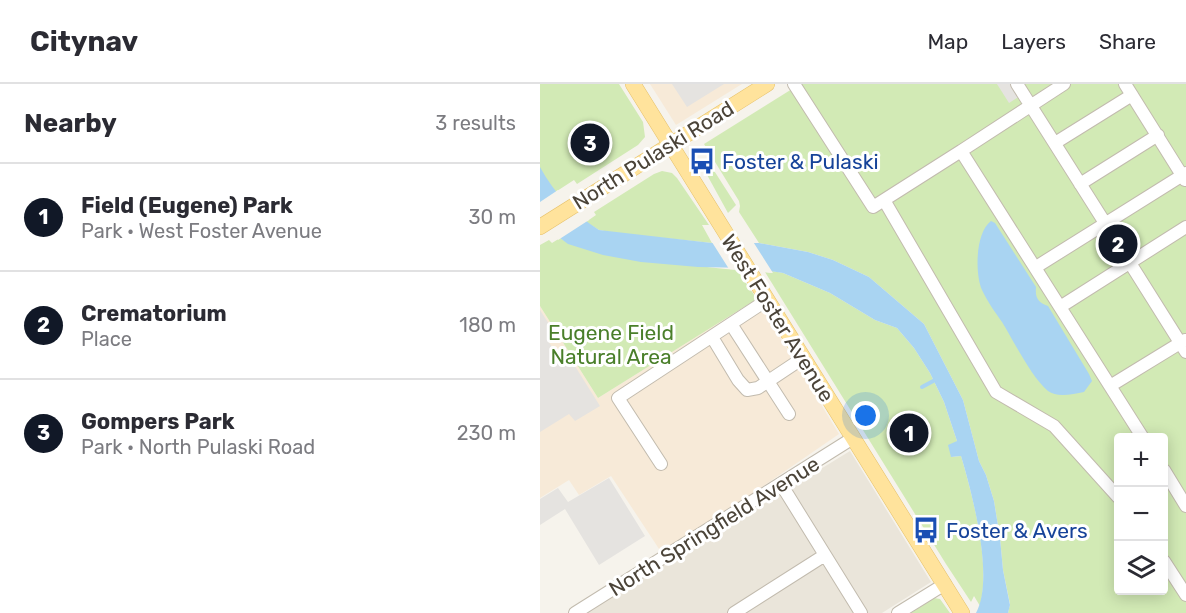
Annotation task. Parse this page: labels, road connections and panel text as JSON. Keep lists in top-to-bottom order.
{
  "streets": {
    "main road": ["North Pulaski Road", "West Foster Avenue"],
    "street": ["North Springfield Avenue"]
  },
  "crossings": [
    ["North Pulaski Road", "West Foster Avenue"],
    ["West Foster Avenue", "North Springfield Avenue"]
  ],
  "parks": ["Eugene Field Natural Area"],
  "places": {
    "bus stop": ["Foster & Pulaski", "Foster & Avers"]
  },
  "page": {
    "header": "Citynav",
    "nav": ["Map", "Layers", "Share"],
    "heading": ["Nearby", "3 results"],
    "pins": ["3", "2", "1"],
    "list": [
      {
        "mark": "1",
        "name": "Field (Eugene) Park",
        "note": "Park · West Foster Avenue",
        "value": "30 m"
      },
      {
        "mark": "2",
        "name": "Crematorium",
        "note": "Place",
        "value": "180 m"
      },
      {
        "mark": "3",
        "name": "Gompers Park",
        "note": "Park · North Pulaski Road",
        "value": "230 m"
      }
    ],
    "map_buttons": ["+", "−"]
  }
}
